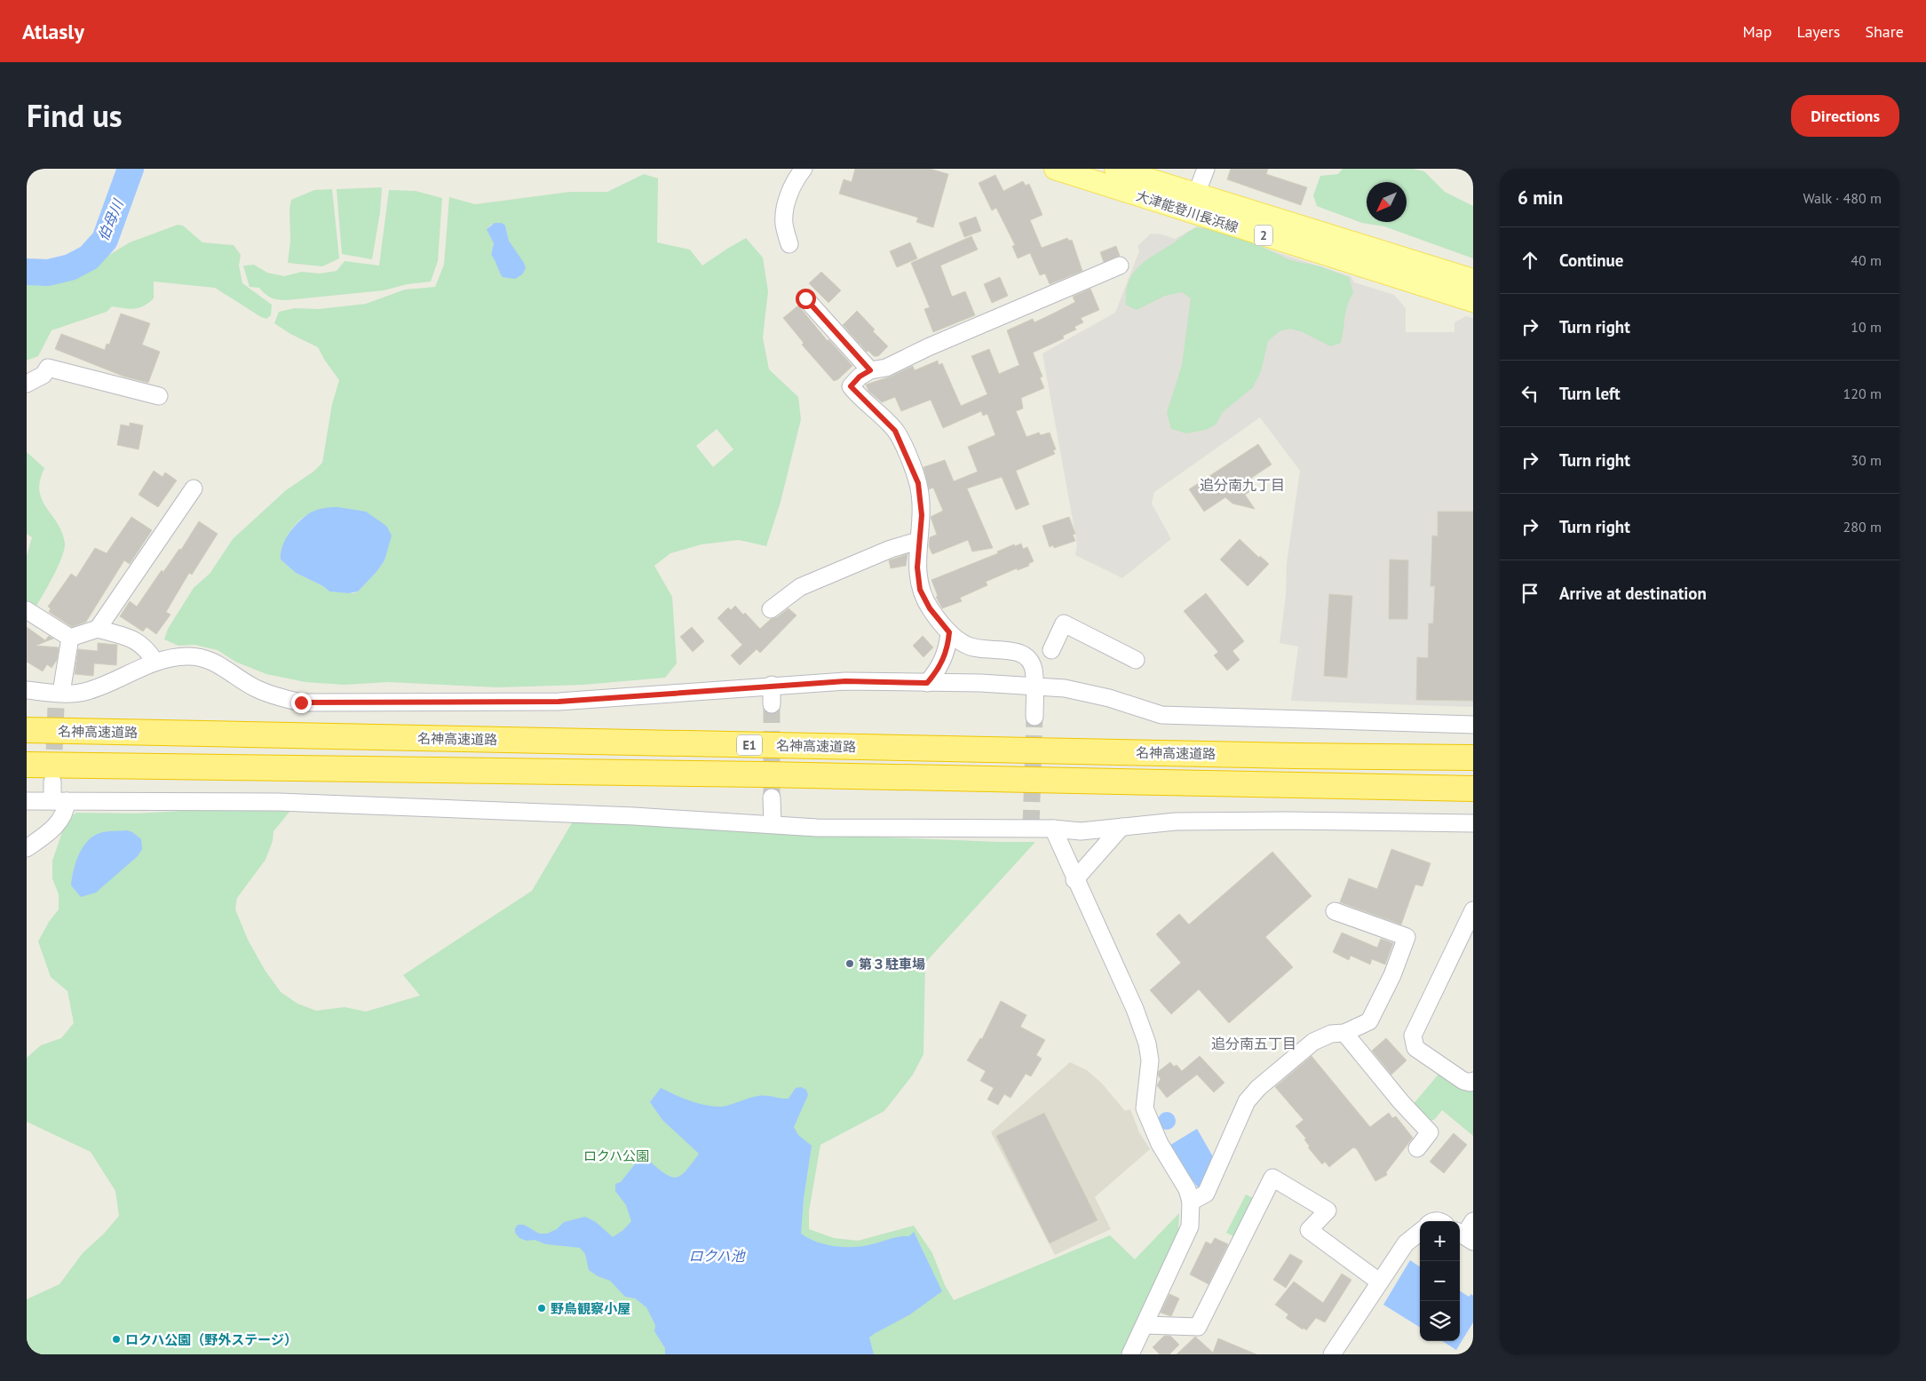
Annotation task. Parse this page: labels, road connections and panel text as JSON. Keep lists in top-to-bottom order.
{
  "streets": {
    "highway": ["名神高速道路", "E1"],
    "main road": ["大津能登川長浜線", "2"]
  },
  "districts": ["追分南九丁目", "追分南五丁目"],
  "water": ["伯母川", "ロクハ池"],
  "parks": ["ロクハ公園"],
  "places": ["第３駐車場", "野鳥観察小屋", "ロクハ公園（野外ステージ）"],
  "north": "bottom left",
  "page": {
    "header": "Atlasly",
    "nav": ["Map", "Layers", "Share"],
    "title": "Find us",
    "buttons": "Directions",
    "heading": ["6 min", "Walk · 480 m"],
    "list": [
      ["Continue", "40 m"],
      ["Turn right", "10 m"],
      ["Turn left", "120 m"],
      ["Turn right", "30 m"],
      ["Turn right", "280 m"],
      "Arrive at destination"
    ],
    "map_buttons": ["+", "−"]
  }
}
